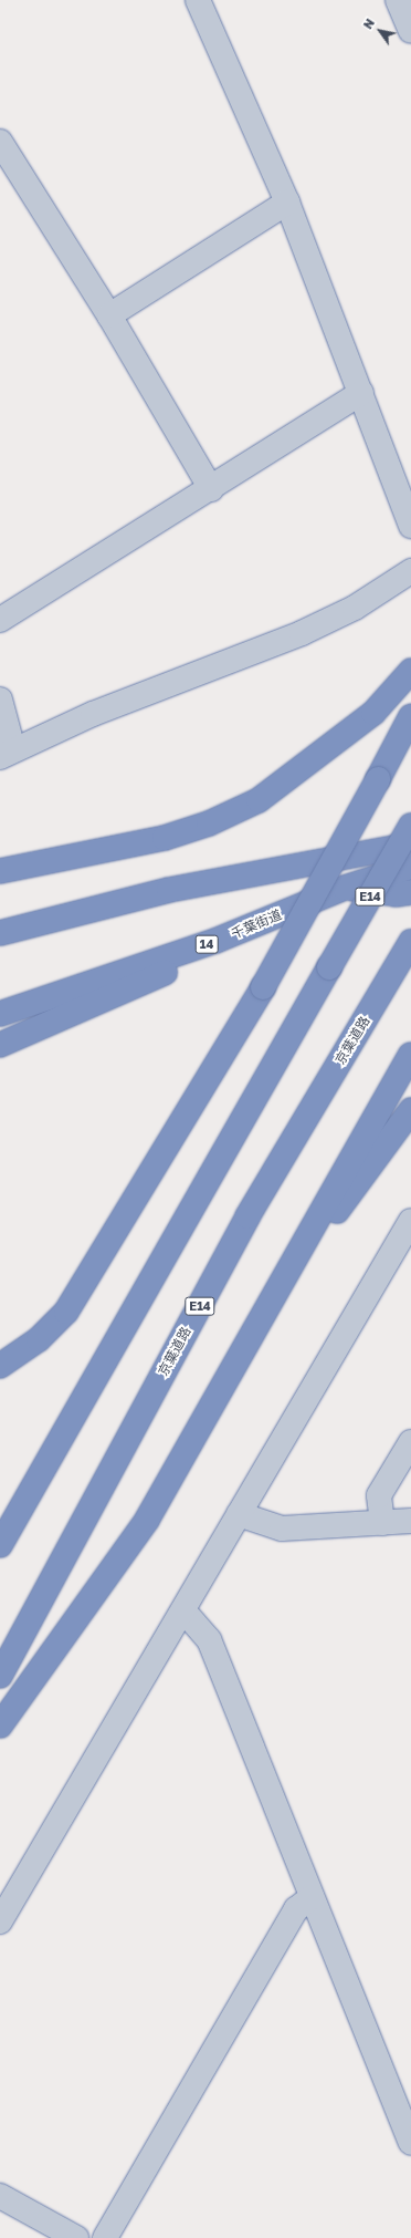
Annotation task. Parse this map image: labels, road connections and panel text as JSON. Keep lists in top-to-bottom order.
{
  "streets": {
    "highway": [
      "E14",
      "千葉街道",
      "14",
      "京葉道路"
    ]
  },
  "north": "top left"
}
